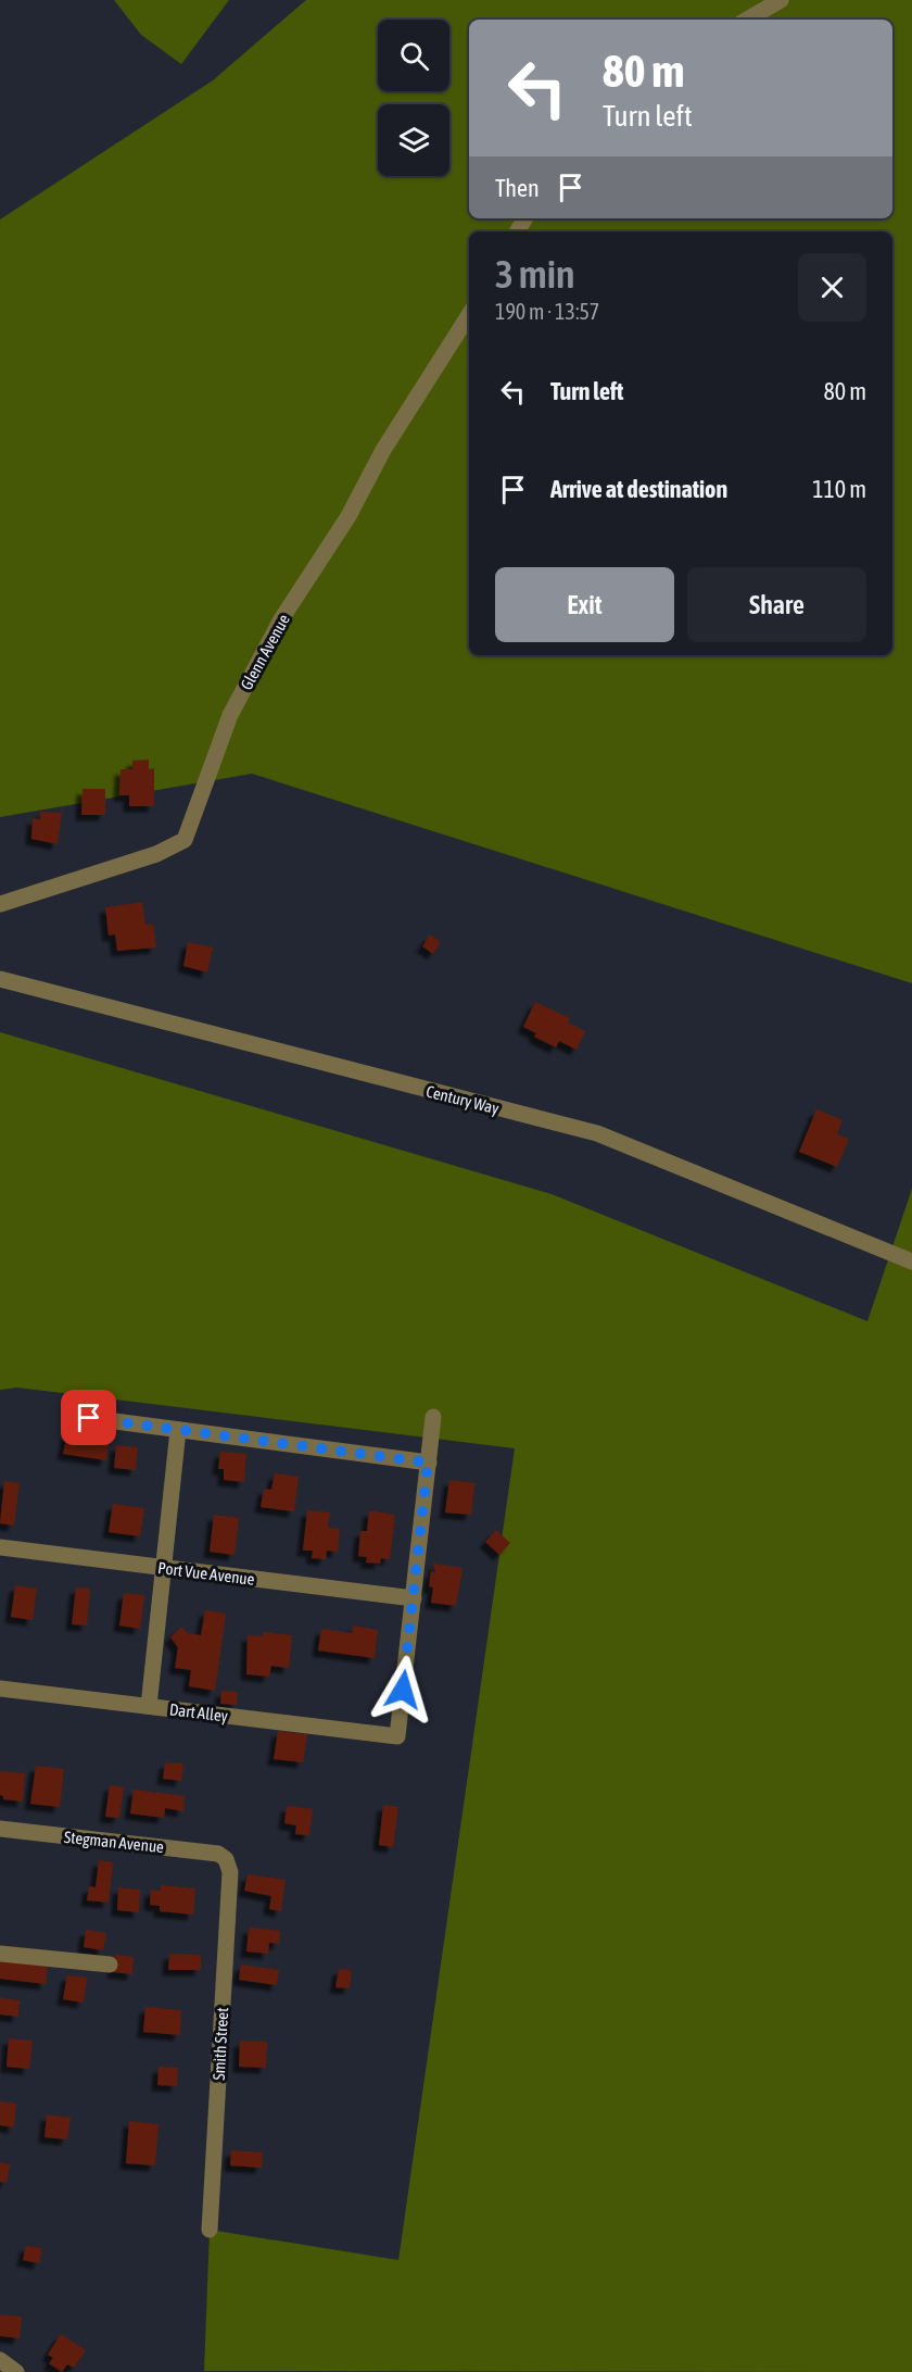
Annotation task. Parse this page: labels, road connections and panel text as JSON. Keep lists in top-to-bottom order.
{
  "streets": {
    "street": [
      "Glenn Avenue",
      "Century Way",
      "Port Vue Avenue",
      "Dart Alley",
      "Stegman Avenue",
      "Smith Street"
    ]
  },
  "crossings": [
    ["Port Vue Avenue", "Dart Alley"],
    ["Stegman Avenue", "Smith Street"]
  ],
  "page": {
    "turn": ["80 m", "Turn left"],
    "then": "Then",
    "heading": ["3 min", "190 m · 13:57"],
    "list": [
      {
        "name": "Turn left",
        "value": "80 m"
      },
      {
        "name": "Arrive at destination",
        "value": "110 m"
      }
    ],
    "buttons": ["Exit", "Share"]
  }
}
